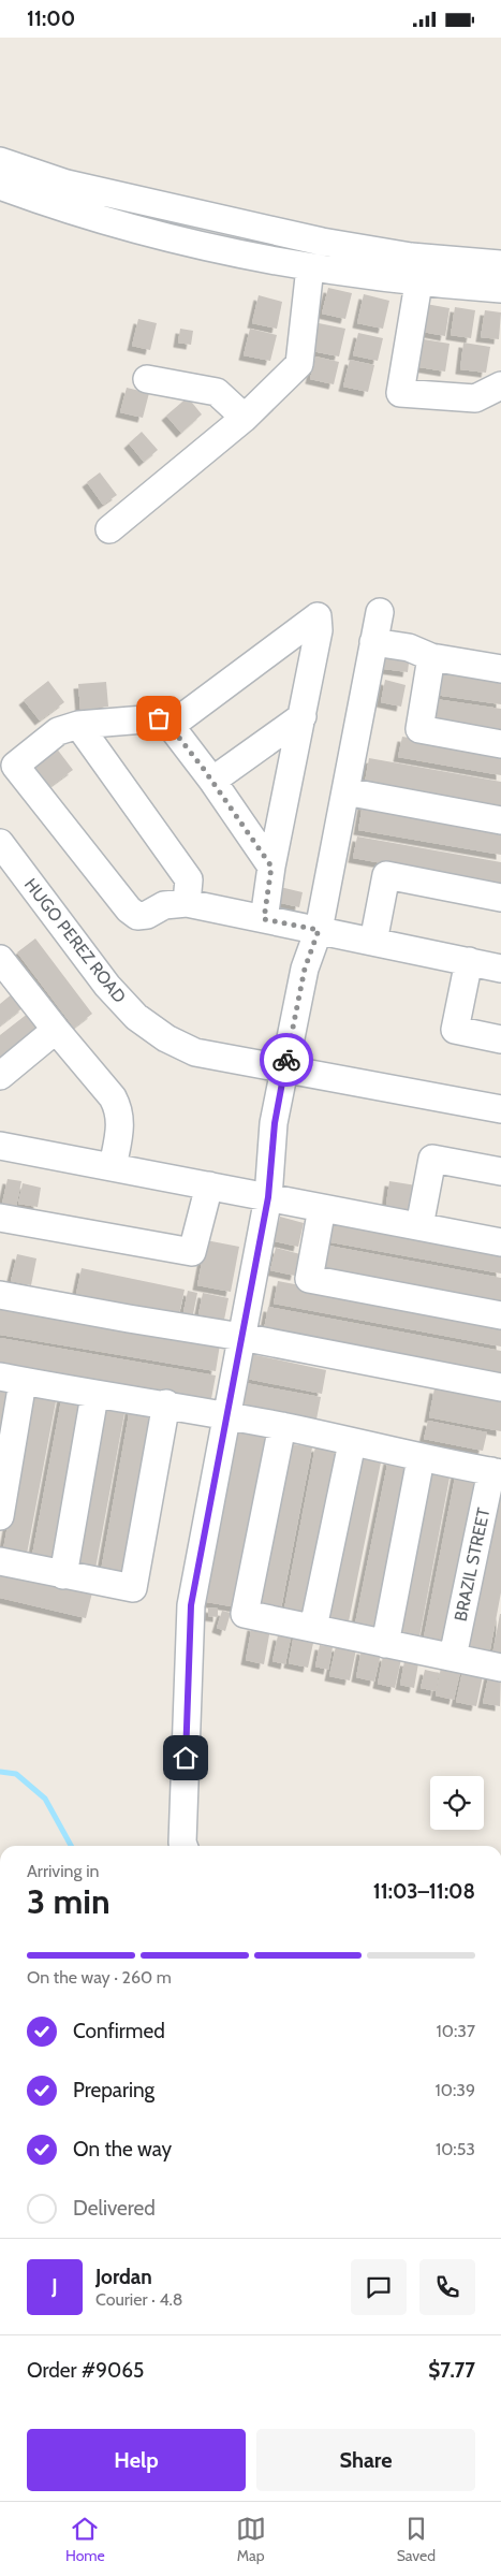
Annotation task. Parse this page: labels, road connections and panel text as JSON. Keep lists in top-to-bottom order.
{
  "streets": {
    "street": ["HUGO PEREZ ROAD", "BRAZIL STREET"]
  },
  "page": {
    "status": "11:00",
    "heading": ["3 min", "Arriving in", "11:03–11:08"],
    "panel": [
      "Jordan",
      "Courier · 4.8",
      "Order #9065",
      "$7.77"
    ],
    "bar": "On the way · 260 m",
    "list": [
      ["Confirmed", "10:37"],
      ["Preparing", "10:39"],
      ["On the way", "10:53"],
      "Delivered"
    ],
    "round": "J",
    "buttons": ["Help", "Share"],
    "tabs": ["Home", "Map", "Saved"]
  }
}
